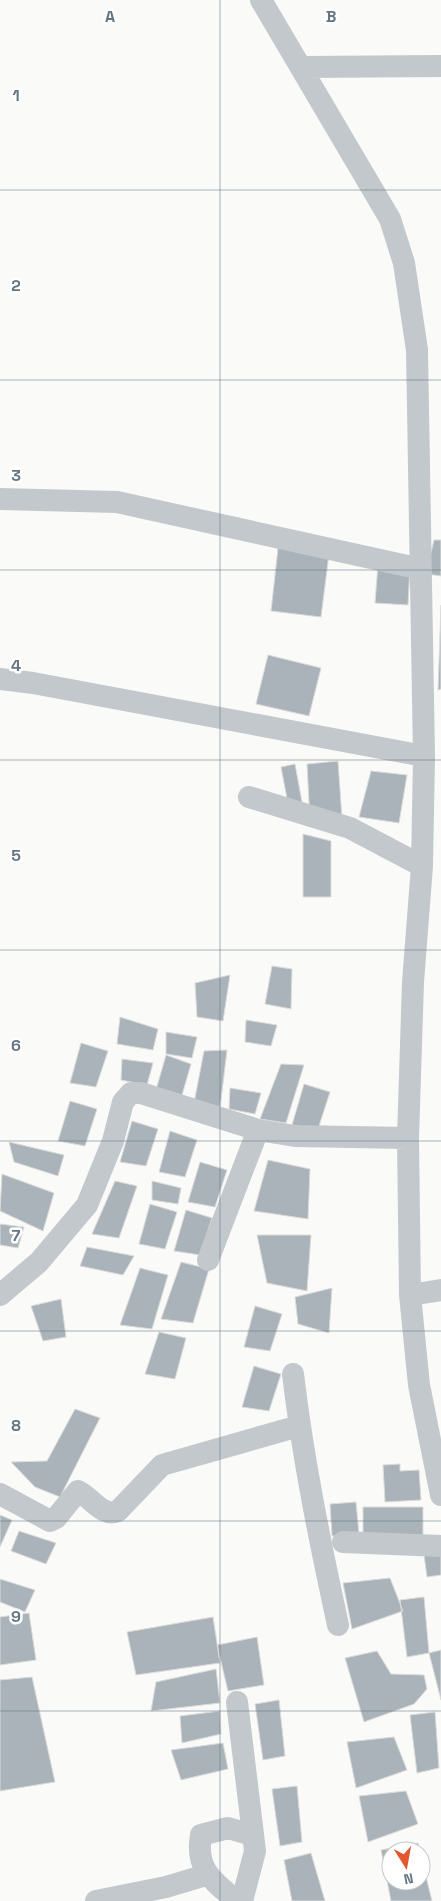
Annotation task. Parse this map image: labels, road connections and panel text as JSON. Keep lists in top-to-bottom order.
{
  "north": "bottom",
  "grid": {
    "columns": ["A", "B"],
    "rows": [
      "1",
      "2",
      "3",
      "4",
      "5",
      "6",
      "7",
      "8",
      "9"
    ]
  }
}
